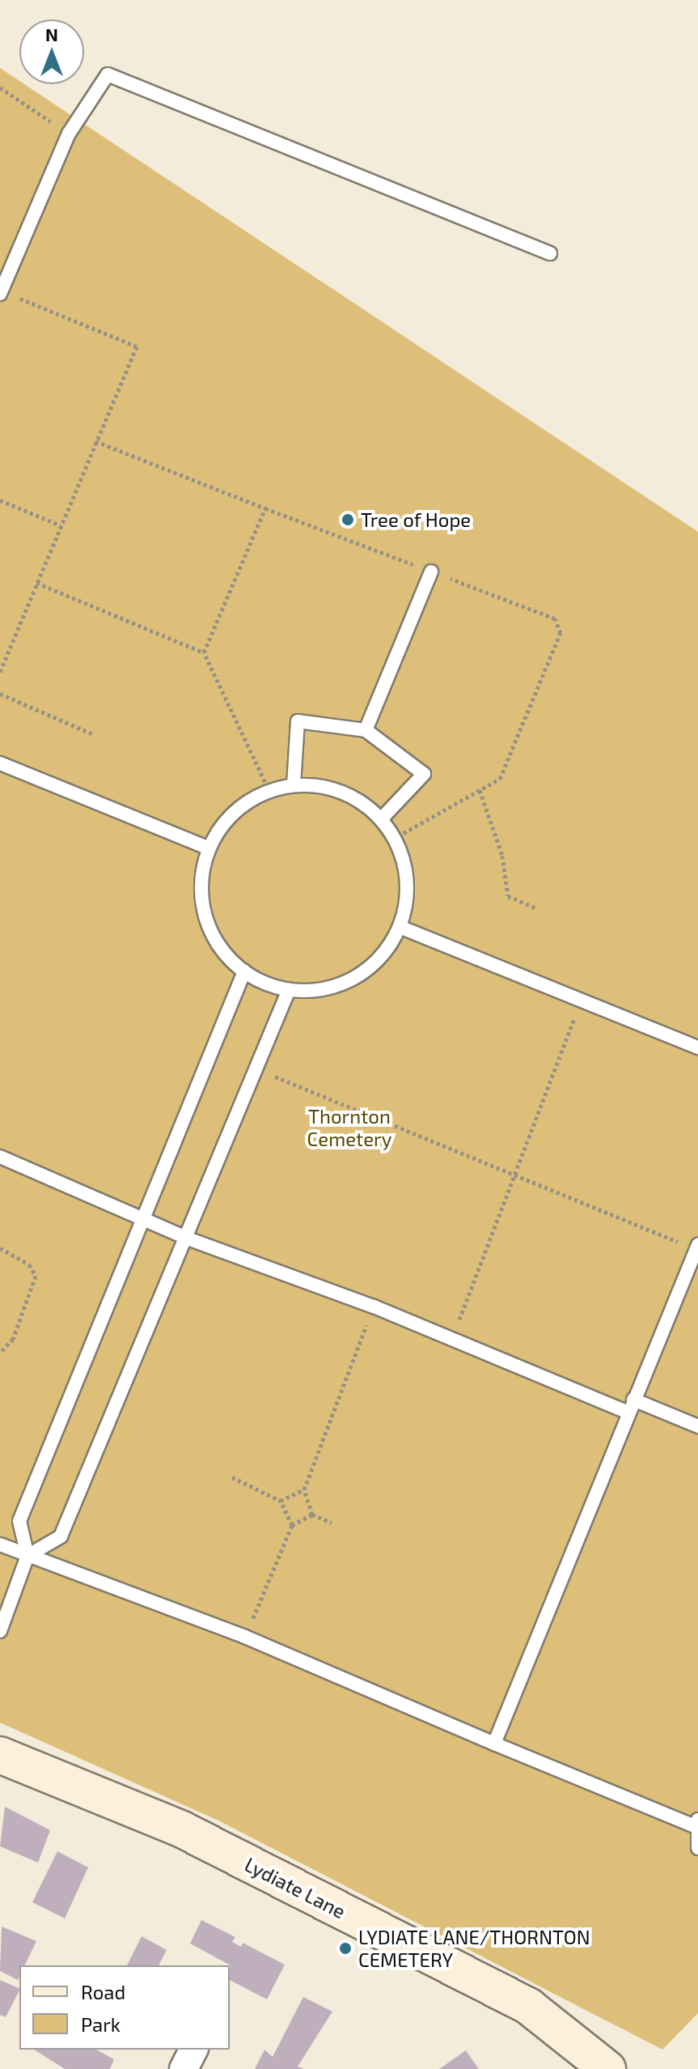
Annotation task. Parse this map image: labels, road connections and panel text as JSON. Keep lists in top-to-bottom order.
{
  "streets": {
    "main road": ["Lydiate Lane"]
  },
  "parks": ["Thornton Cemetery"],
  "places": ["Tree of Hope", "LYDIATE LANE/THORNTON CEMETERY"],
  "legend": ["Road", "Park"],
  "north": "top"
}
